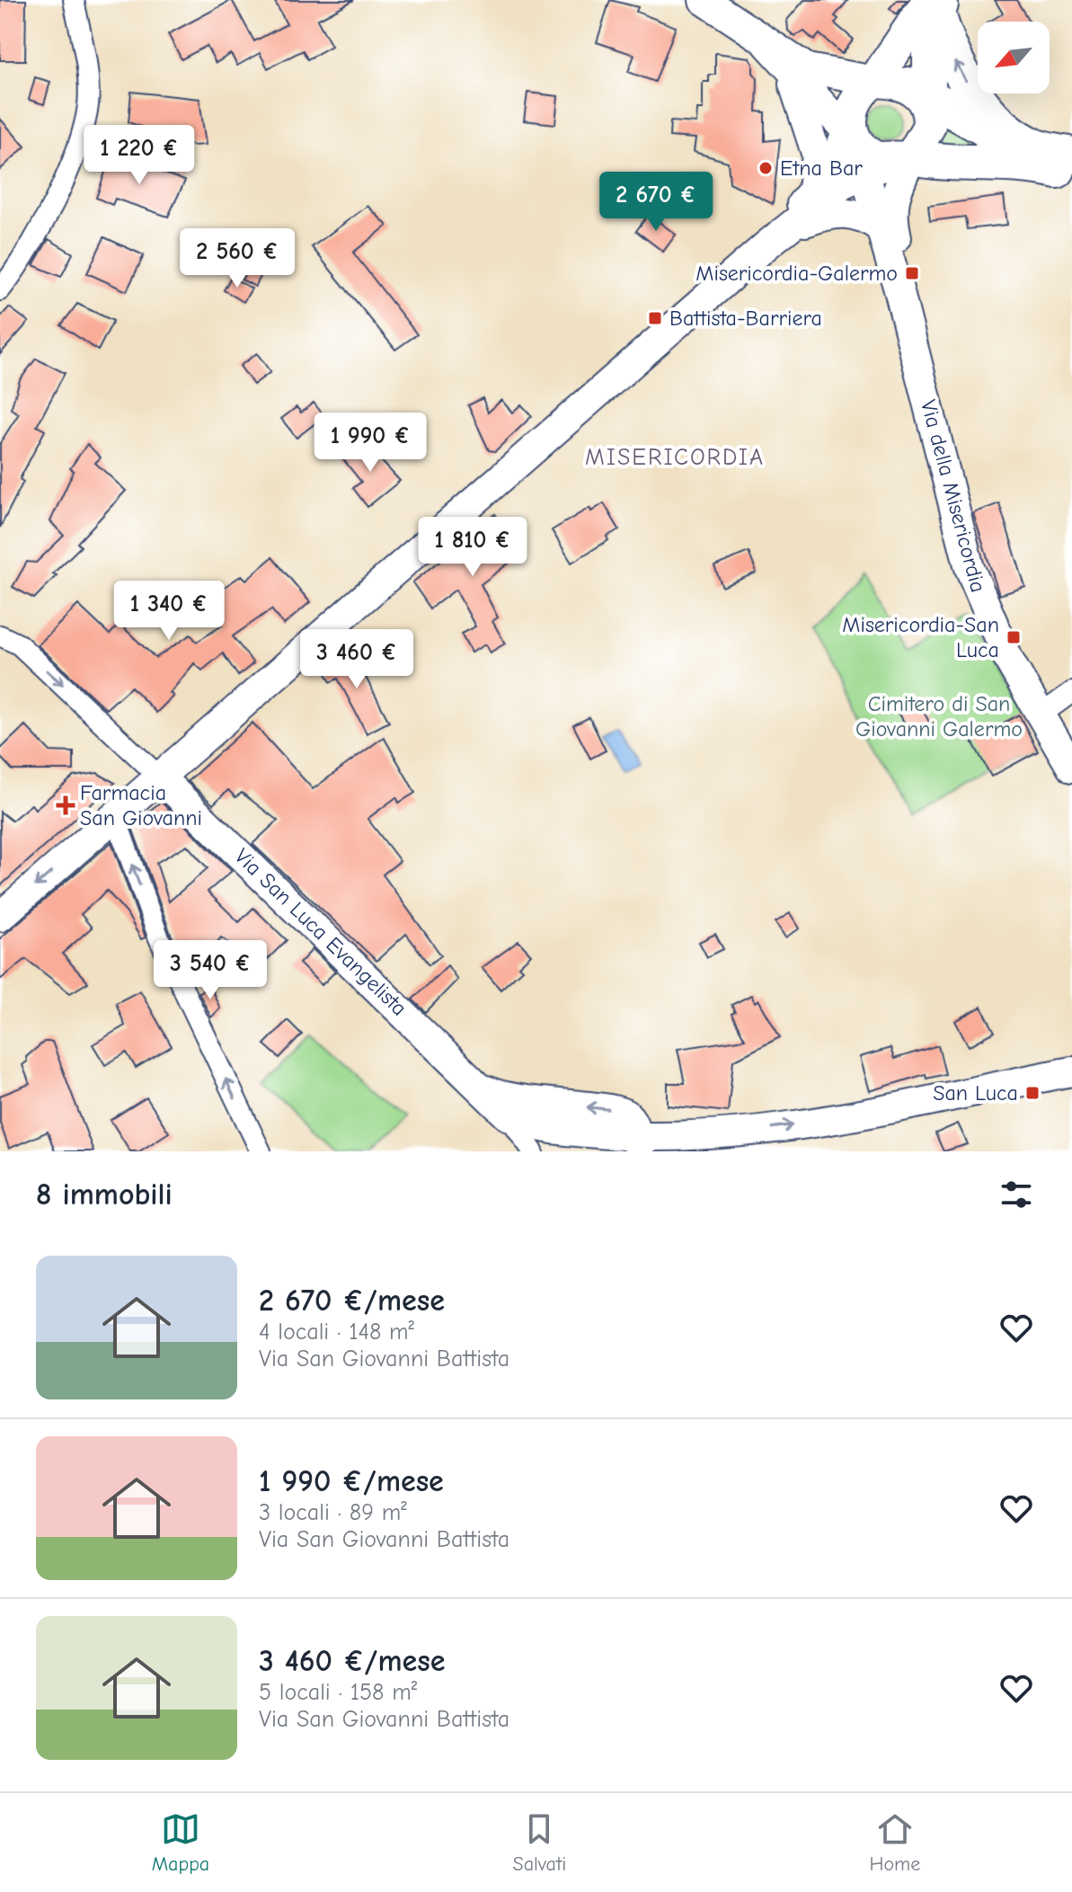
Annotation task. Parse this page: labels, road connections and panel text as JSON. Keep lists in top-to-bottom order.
{
  "streets": {
    "main road": ["Via della Misericordia", "Via San Luca Evangelista"]
  },
  "districts": ["MISERICORDIA"],
  "parks": ["Cimitero di San Giovanni Galermo"],
  "places": {
    "other": ["Etna Bar"],
    "transit": [
      "Misericordia-Galermo",
      "Battista-Barriera",
      "Misericordia-San Luca",
      "San Luca"
    ],
    "health": ["Farmacia San Giovanni"]
  },
  "north": "bottom left",
  "page": {
    "price": [
      "1 220 €",
      "2 670 €",
      "2 560 €",
      "1 990 €",
      "1 810 €",
      "1 340 €",
      "3 460 €",
      "3 540 €"
    ],
    "heading": "8 immobili",
    "list": [
      {
        "name": "2 670 €/mese",
        "note": "4 locali · 148 m² · Via San Giovanni Battista"
      },
      {
        "name": "1 990 €/mese",
        "note": "3 locali · 89 m² · Via San Giovanni Battista"
      },
      {
        "name": "3 460 €/mese",
        "note": "5 locali · 158 m² · Via San Giovanni Battista"
      }
    ],
    "tabs": ["Mappa", "Salvati", "Home"]
  }
}
